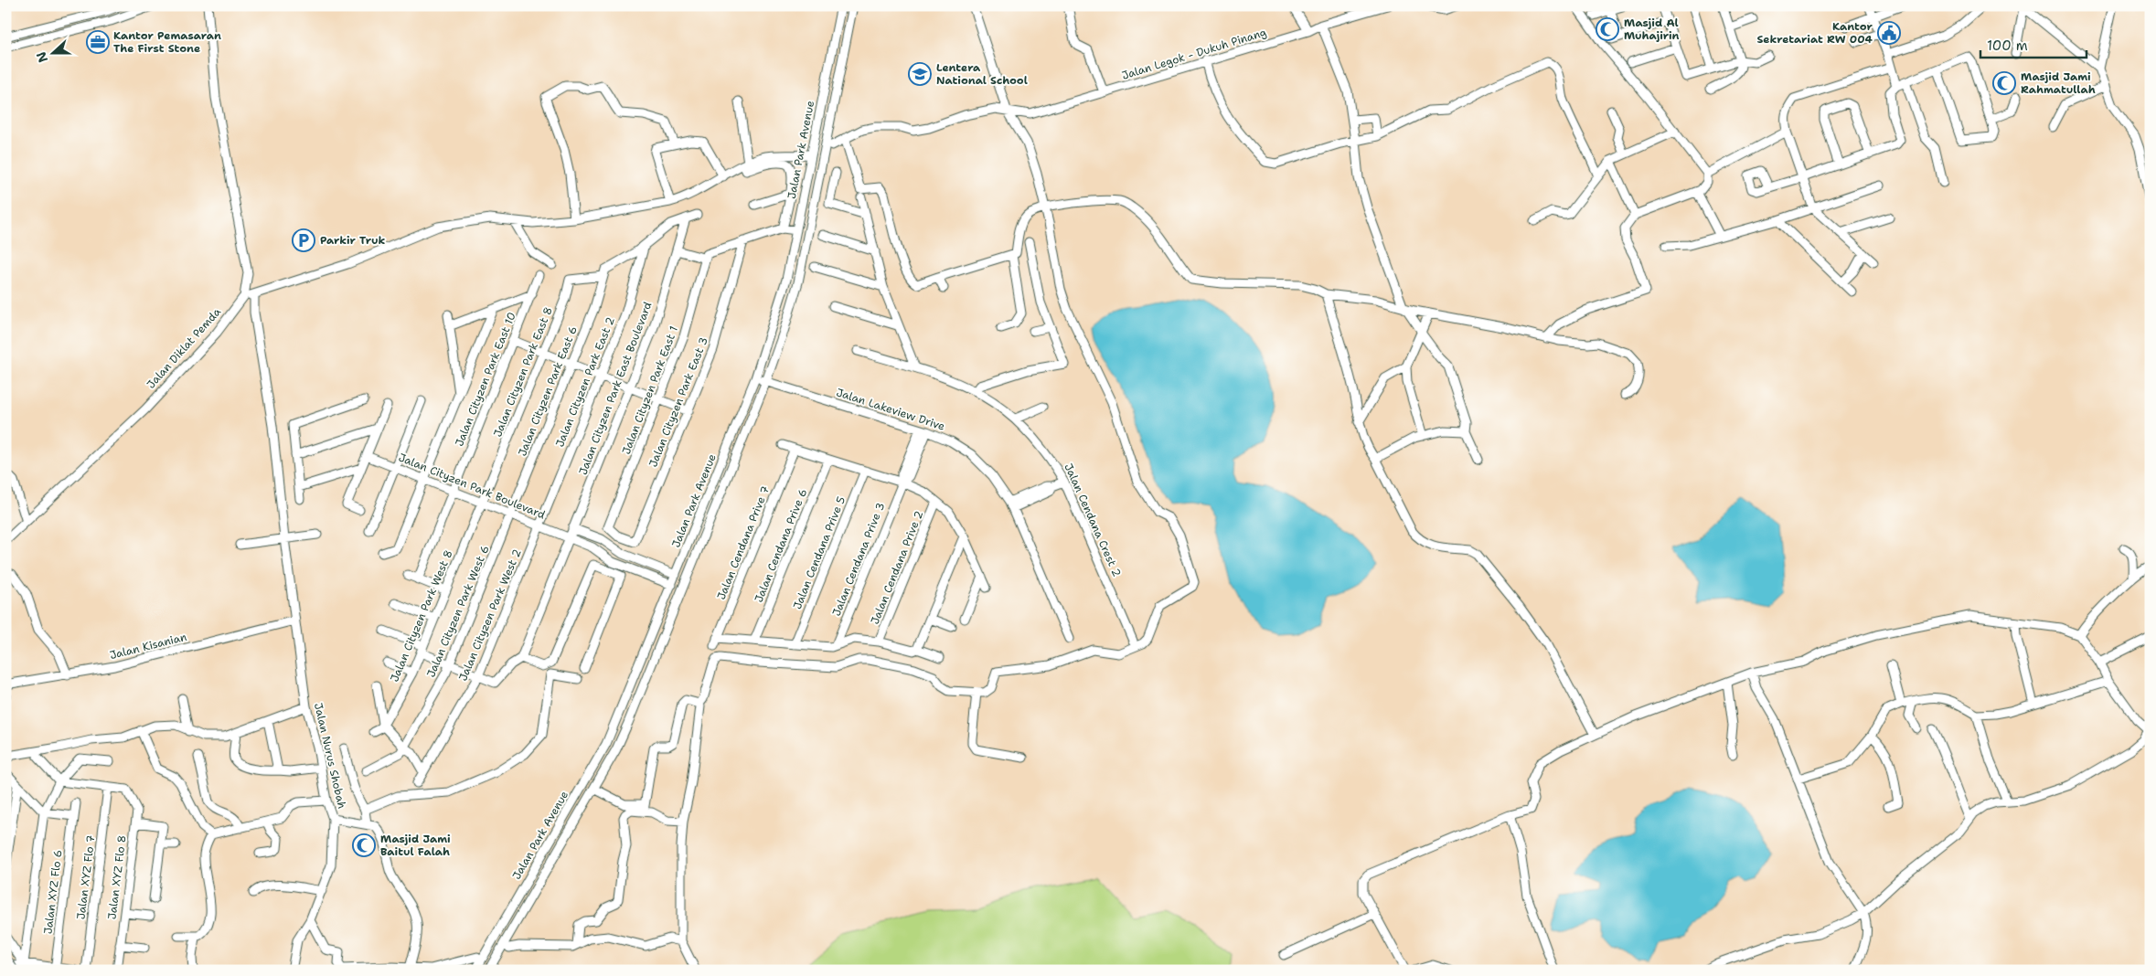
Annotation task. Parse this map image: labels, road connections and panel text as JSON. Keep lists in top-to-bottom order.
{
  "streets": {
    "street": [
      "Jalan Legok - Dukuh Pinang",
      "Jalan Park Avenue",
      "Jalan Diklat Pemda",
      "Jalan Cityzen Park East 8",
      "Jalan Cityzen Park East 10",
      "Jalan Cityzen Park East 2",
      "Jalan Cityzen Park East Boulevard",
      "Jalan Cityzen Park East 1",
      "Jalan Cityzen Park East 6",
      "Jalan Cityzen Park East 3",
      "Jalan Lakeview Drive",
      "Jalan Cityzen Park Boulevard",
      "Jalan Cendana Crest 2",
      "Jalan Cendana Prive 7",
      "Jalan Cendana Prive 6",
      "Jalan Cendana Prive 5",
      "Jalan Cendana Prive 3",
      "Jalan Cendana Prive 2",
      "Jalan Cityzen Park West 6",
      "Jalan Cityzen Park West 2",
      "Jalan Cityzen Park West 8",
      "Jalan Kisanian",
      "Jalan Nurus Shobah",
      "Jalan XYZ Flo 7",
      "Jalan XYZ Flo 8",
      "Jalan XYZ Flo 6"
    ]
  },
  "crossings": [
    ["Jalan Park Avenue", "Jalan Lakeview Drive"],
    ["Jalan Park Avenue", "Jalan Cityzen Park Boulevard"],
    ["Jalan Cityzen Park East 8", "Jalan Cityzen Park East 6"],
    ["Jalan Cityzen Park East 8", "Jalan Cityzen Park Boulevard"],
    ["Jalan Cityzen Park East 8", "Jalan Cityzen Park West 8"],
    ["Jalan Cityzen Park East 10", "Jalan Cityzen Park Boulevard"],
    ["Jalan Cityzen Park East 2", "Jalan Cityzen Park Boulevard"],
    ["Jalan Cityzen Park East 2", "Jalan Cityzen Park West 2"],
    ["Jalan Cityzen Park East Boulevard", "Jalan Cityzen Park Boulevard"],
    ["Jalan Cityzen Park East 1", "Jalan Cityzen Park East 3"],
    ["Jalan Cityzen Park East 6", "Jalan Cityzen Park Boulevard"],
    ["Jalan Cityzen Park East 6", "Jalan Cityzen Park West 6"],
    ["Jalan Lakeview Drive", "Jalan Cendana Prive 3"],
    ["Jalan Cityzen Park Boulevard", "Jalan Cityzen Park West 6"],
    ["Jalan Cityzen Park Boulevard", "Jalan Cityzen Park West 2"],
    ["Jalan Cityzen Park Boulevard", "Jalan Cityzen Park West 8"],
    ["Jalan Cendana Prive 7", "Jalan Cendana Prive 6"],
    ["Jalan Kisanian", "Jalan Nurus Shobah"],
    ["Jalan XYZ Flo 7", "Jalan XYZ Flo 8"]
  ],
  "places": {
    "mosque": ["Masjid Al Muhajirin", "Masjid Jami Rahmatullah", "Masjid Jami Baitul Falah"],
    "public building": ["Kantor Sekretariat RW 004"],
    "office": ["Kantor Pemasaran The First Stone"],
    "school or university": ["Lentera National School"],
    "parking": ["Parkir Truk"]
  },
  "scale_bar": "100 m",
  "north": "left"
}
